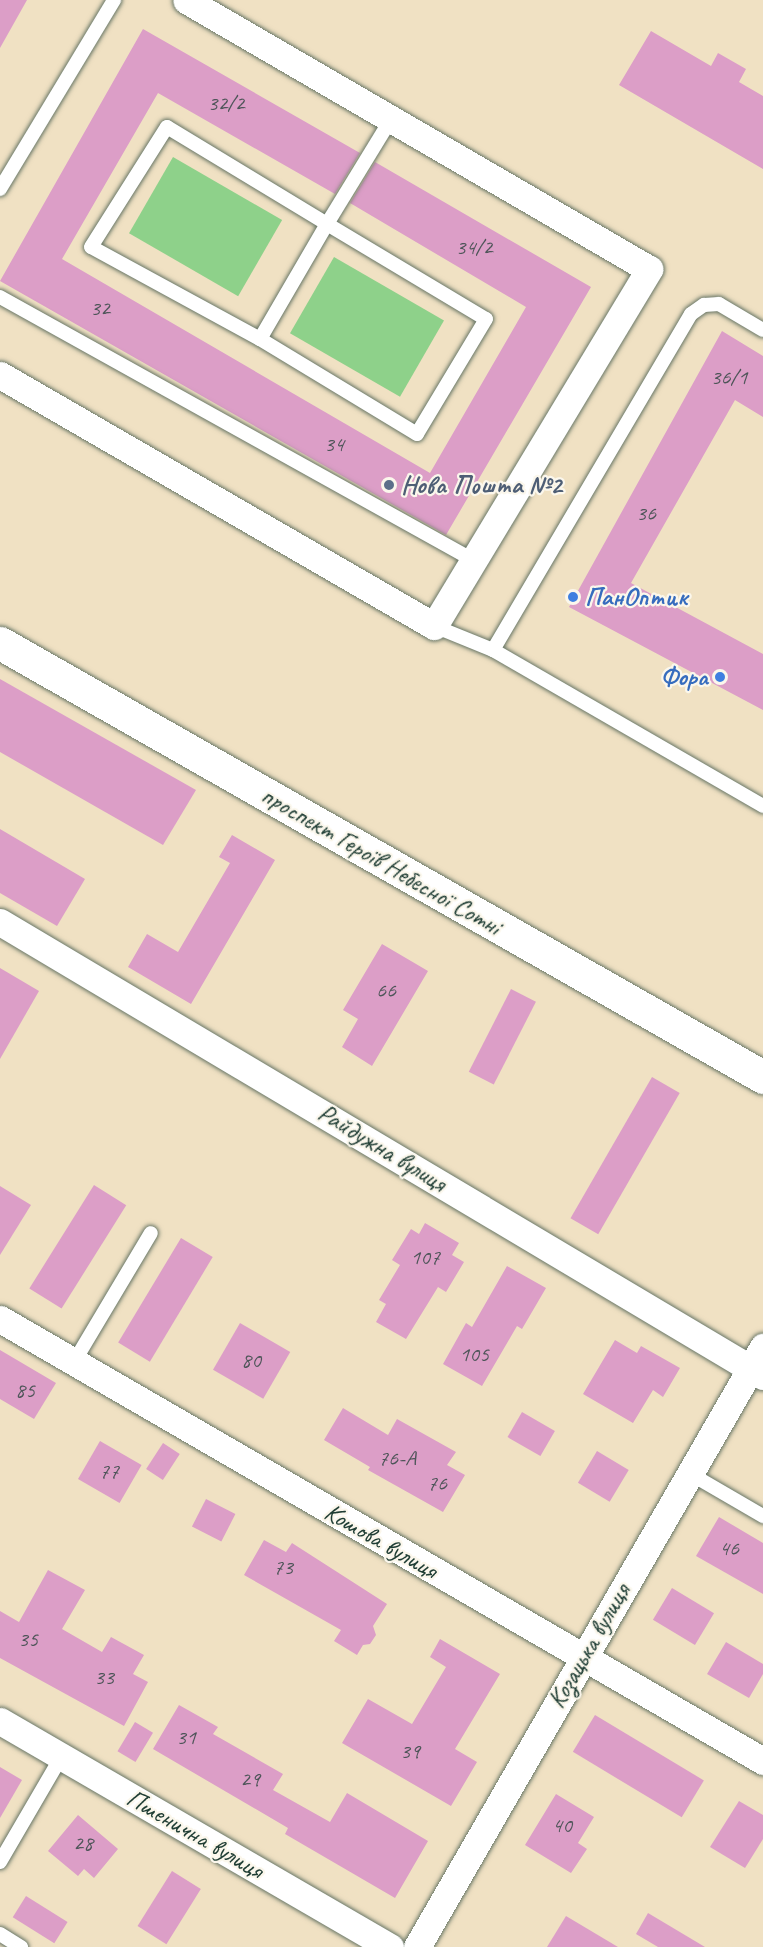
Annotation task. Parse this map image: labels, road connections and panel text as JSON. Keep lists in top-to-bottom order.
{
  "streets": {
    "street": [
      "проспект Героїв Небесної Сотні",
      "Райдужна вулиця",
      "Кошова вулиця",
      "Козацька вулиця",
      "Пшенична вулиця"
    ]
  },
  "crossings": [
    ["Райдужна вулиця", "Козацька вулиця"],
    ["Кошова вулиця", "Козацька вулиця"]
  ],
  "places": ["Нова Пошта №2", "ПанОптик", "Фора"],
  "house_numbers": [
    "32/2",
    "34/2",
    "32",
    "36/1",
    "34",
    "36",
    "66",
    "107",
    "105",
    "80",
    "85",
    "76-А",
    "77",
    "76",
    "46",
    "73",
    "35",
    "33",
    "31",
    "39",
    "29",
    "40",
    "28"
  ]
}
